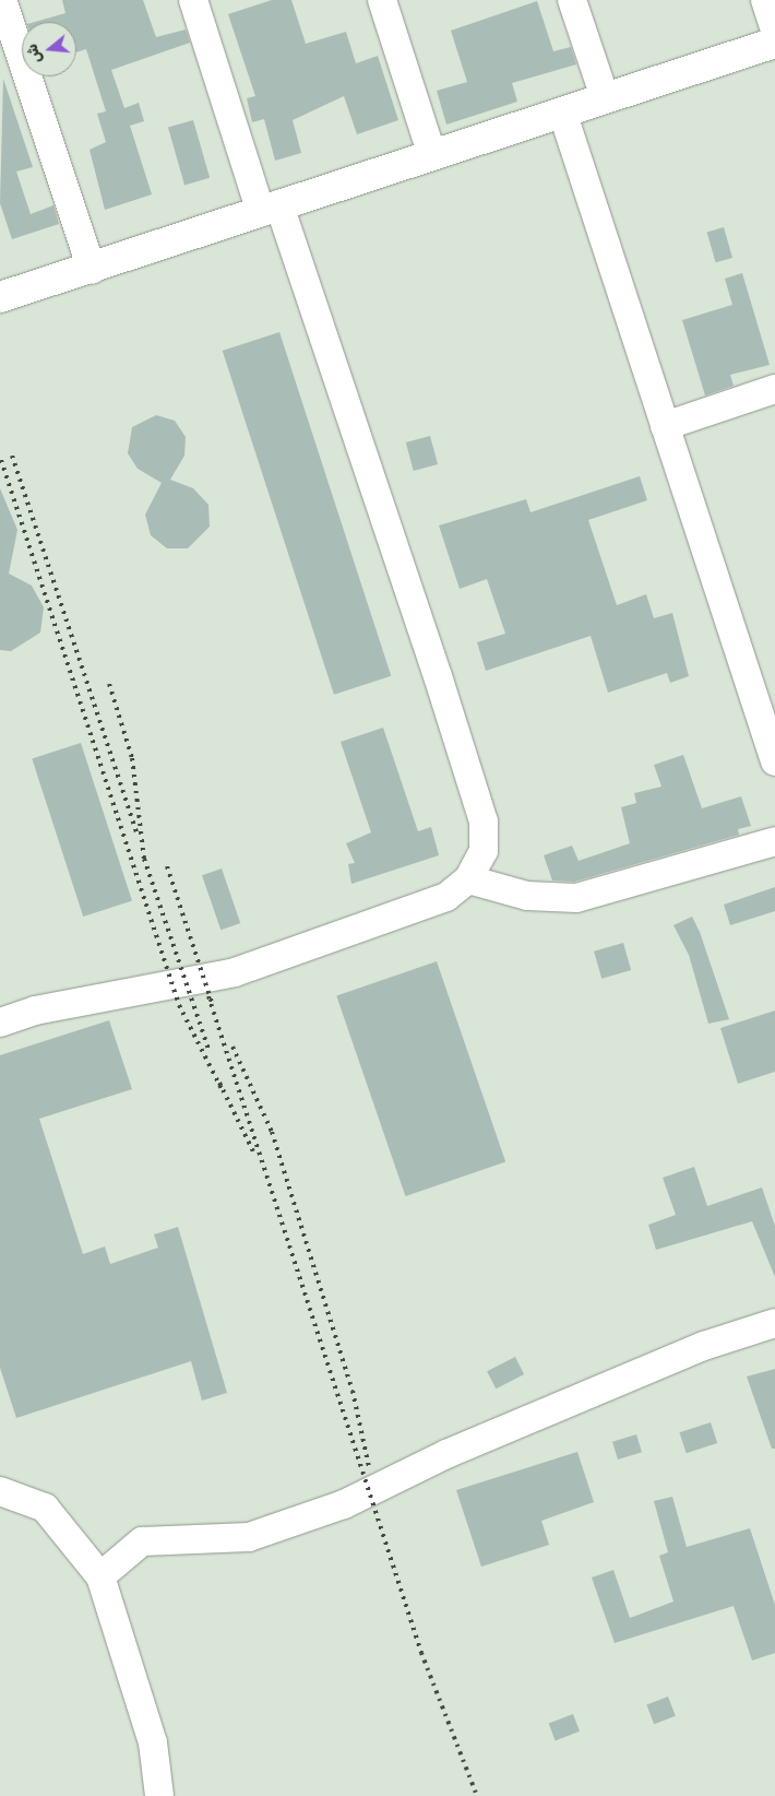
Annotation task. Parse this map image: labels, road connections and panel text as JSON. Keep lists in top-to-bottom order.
{
  "north": "left"
}
